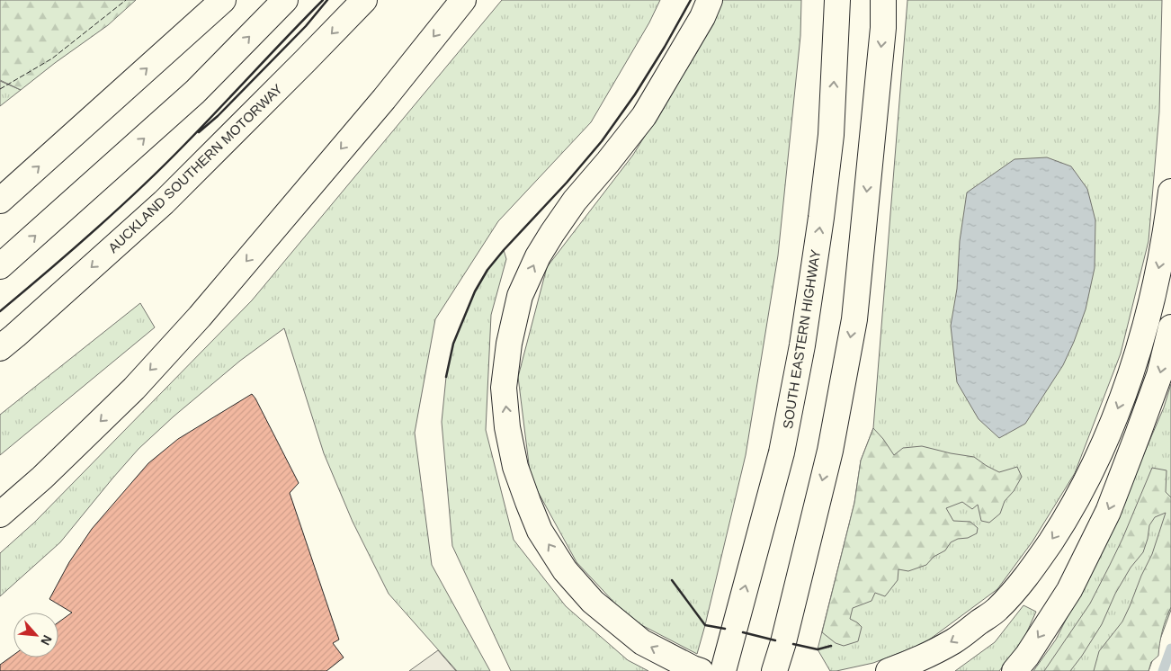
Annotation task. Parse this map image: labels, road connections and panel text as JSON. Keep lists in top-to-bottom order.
{
  "streets": {
    "main road": ["AUCKLAND SOUTHERN MOTORWAY", "SOUTH EASTERN HIGHWAY"]
  },
  "north": "bottom right"
}
